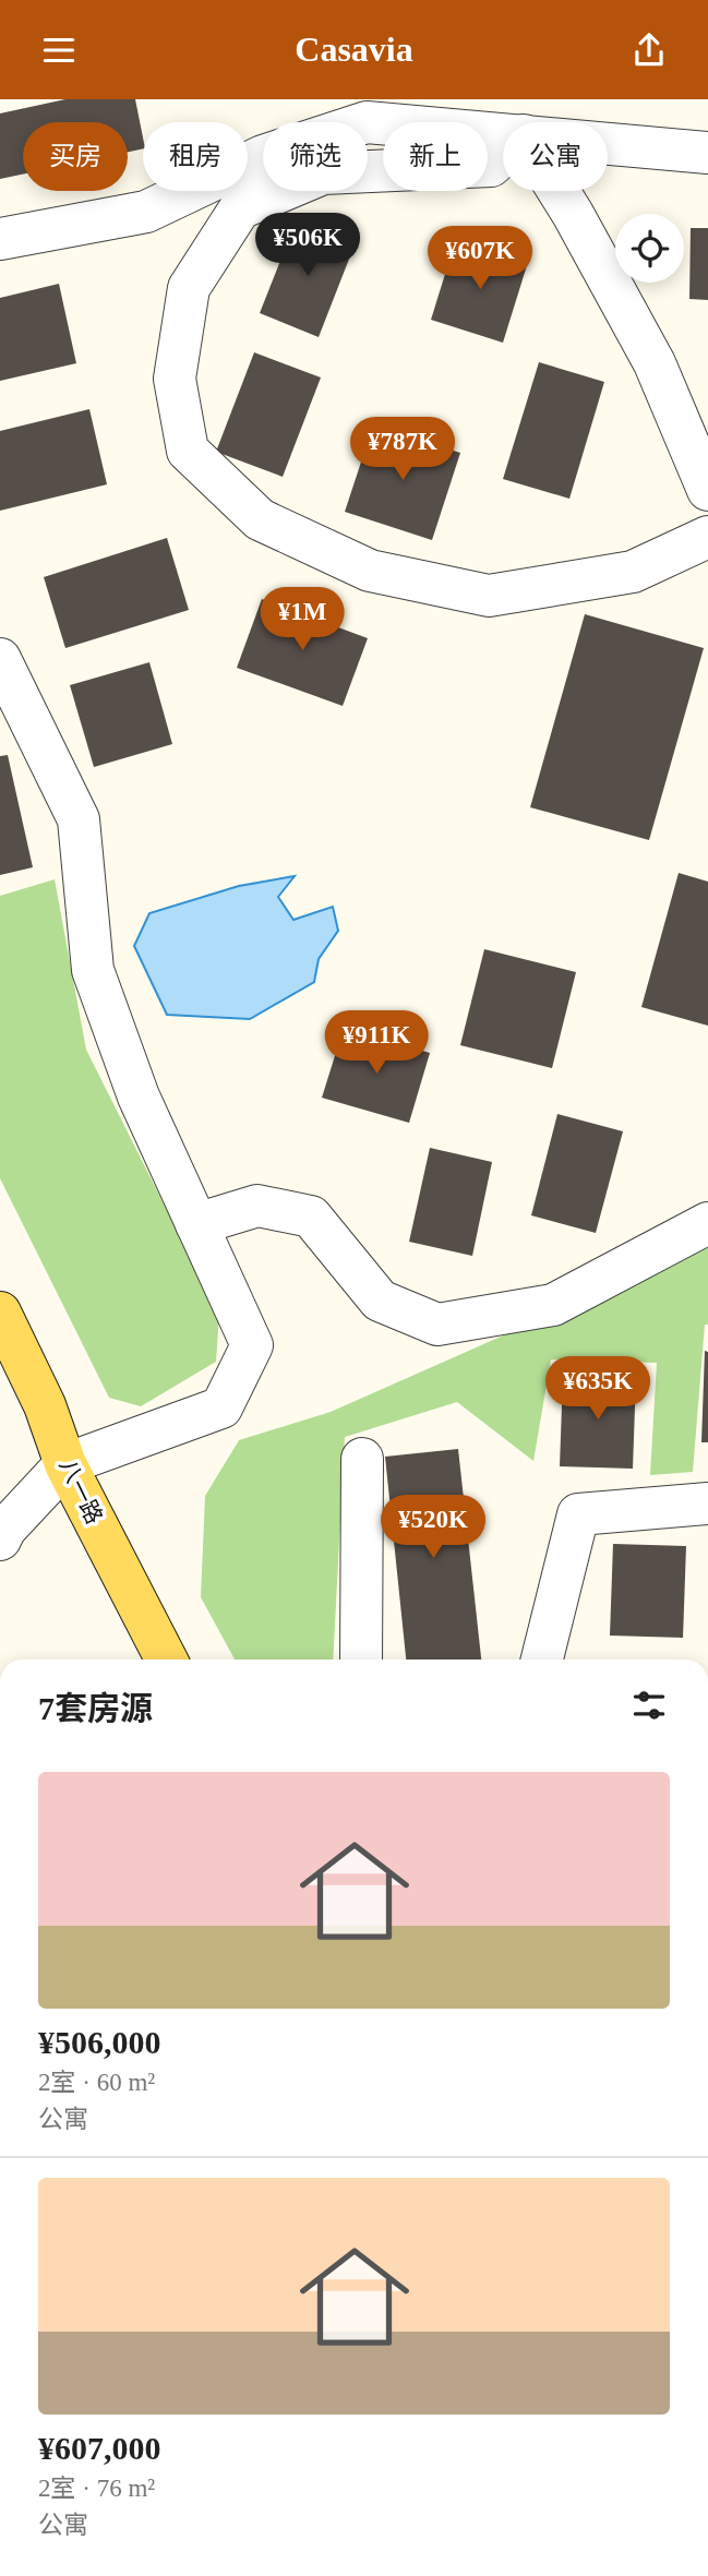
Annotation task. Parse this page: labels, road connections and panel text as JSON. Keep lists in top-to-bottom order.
{
  "streets": {
    "main road": ["八一路"]
  },
  "page": {
    "header": "Casavia",
    "chip": [
      "买房",
      "租房",
      "筛选",
      "新上",
      "公寓"
    ],
    "price": [
      "¥506K",
      "¥607K",
      "¥787K",
      "¥1M",
      "¥911K",
      "¥635K",
      "¥520K"
    ],
    "heading": "7套房源",
    "list": [
      {
        "name": "¥506,000",
        "note": "2室 · 60 m² · 公寓"
      },
      {
        "name": "¥607,000",
        "note": "2室 · 76 m² · 公寓"
      }
    ]
  }
}
